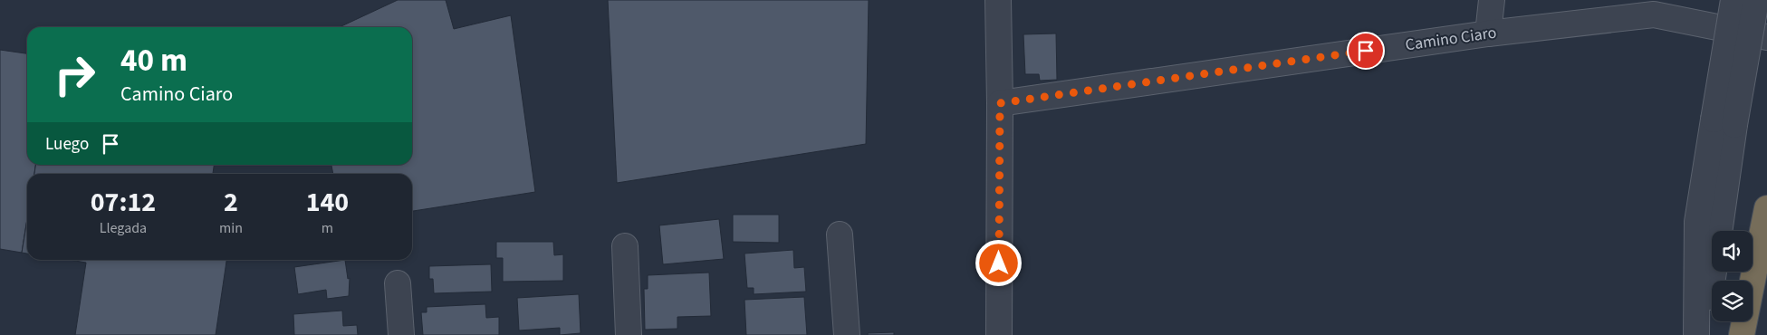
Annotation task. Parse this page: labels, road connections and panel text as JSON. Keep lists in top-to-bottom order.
{
  "streets": {
    "street": ["Camino Ciaro"]
  },
  "page": {
    "turn": ["40 m", "Camino Ciaro"],
    "then": "Luego",
    "eta": [
      "07:12",
      "Llegada",
      "2",
      "min",
      "140",
      "m"
    ]
  }
}
